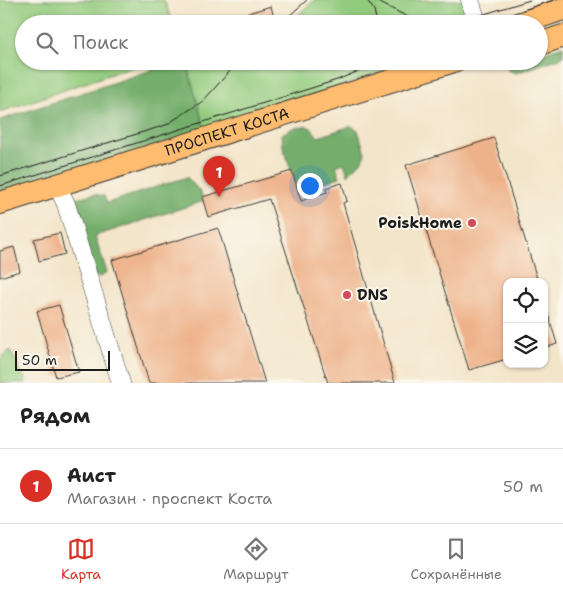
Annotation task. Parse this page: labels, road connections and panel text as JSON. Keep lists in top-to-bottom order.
{
  "streets": {
    "main road": ["ПРОСПЕКТ КОСТА"]
  },
  "places": ["PoiskHome", "DNS"],
  "scale_bar": "50 m",
  "page": {
    "search": "Поиск",
    "pins": "1",
    "scale": "50 m",
    "heading": "Рядом",
    "list": [
      {
        "mark": "1",
        "name": "Аист",
        "note": "Магазин · проспект Коста",
        "value": "50 m"
      }
    ],
    "nav": ["Карта", "Маршрут", "Сохранённые"]
  }
}
